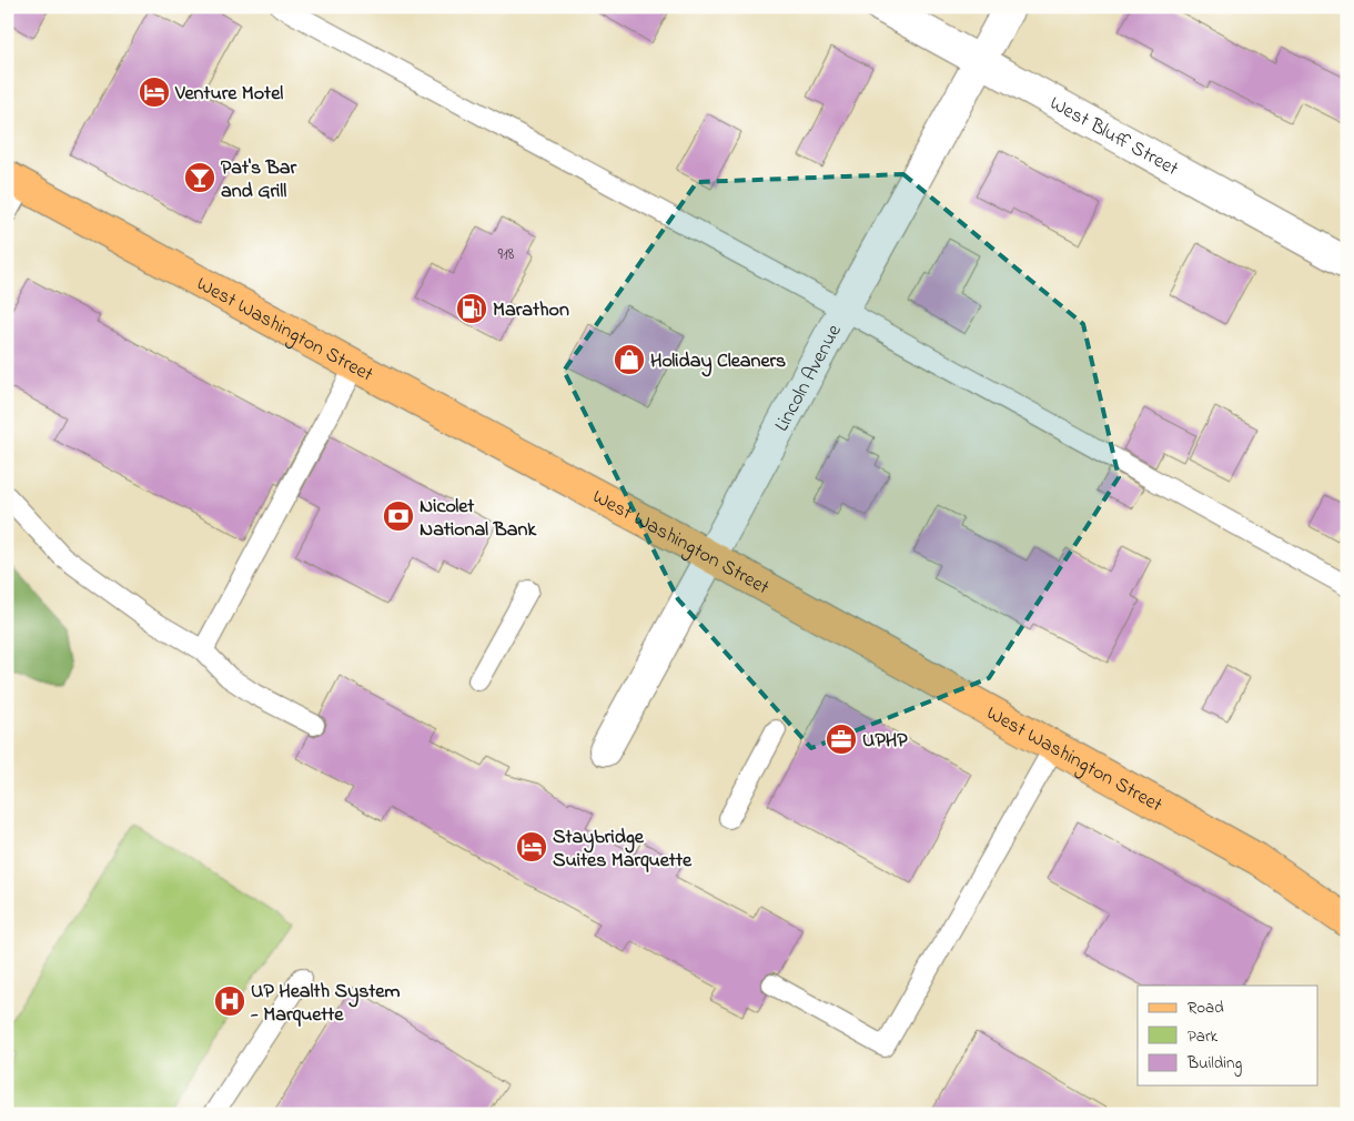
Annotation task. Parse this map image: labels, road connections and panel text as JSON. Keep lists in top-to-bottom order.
{
  "streets": {
    "main road": ["West Washington Street"],
    "street": ["West Bluff Street", "Lincoln Avenue"]
  },
  "crossings": [
    ["West Bluff Street", "Lincoln Avenue"],
    ["West Washington Street", "Lincoln Avenue"]
  ],
  "places": {
    "hotel": ["Venture Motel", "Staybridge Suites Marquette"],
    "bar": ["Pat's Bar and Grill"],
    "fuel station": ["Marathon"],
    "shop": ["Holiday Cleaners"],
    "bank": ["Nicolet National Bank"],
    "office": ["UPHP"],
    "hospital": ["UP Health System - Marquette"]
  },
  "house_numbers": ["918"],
  "legend": ["Road", "Park", "Building"]
}
